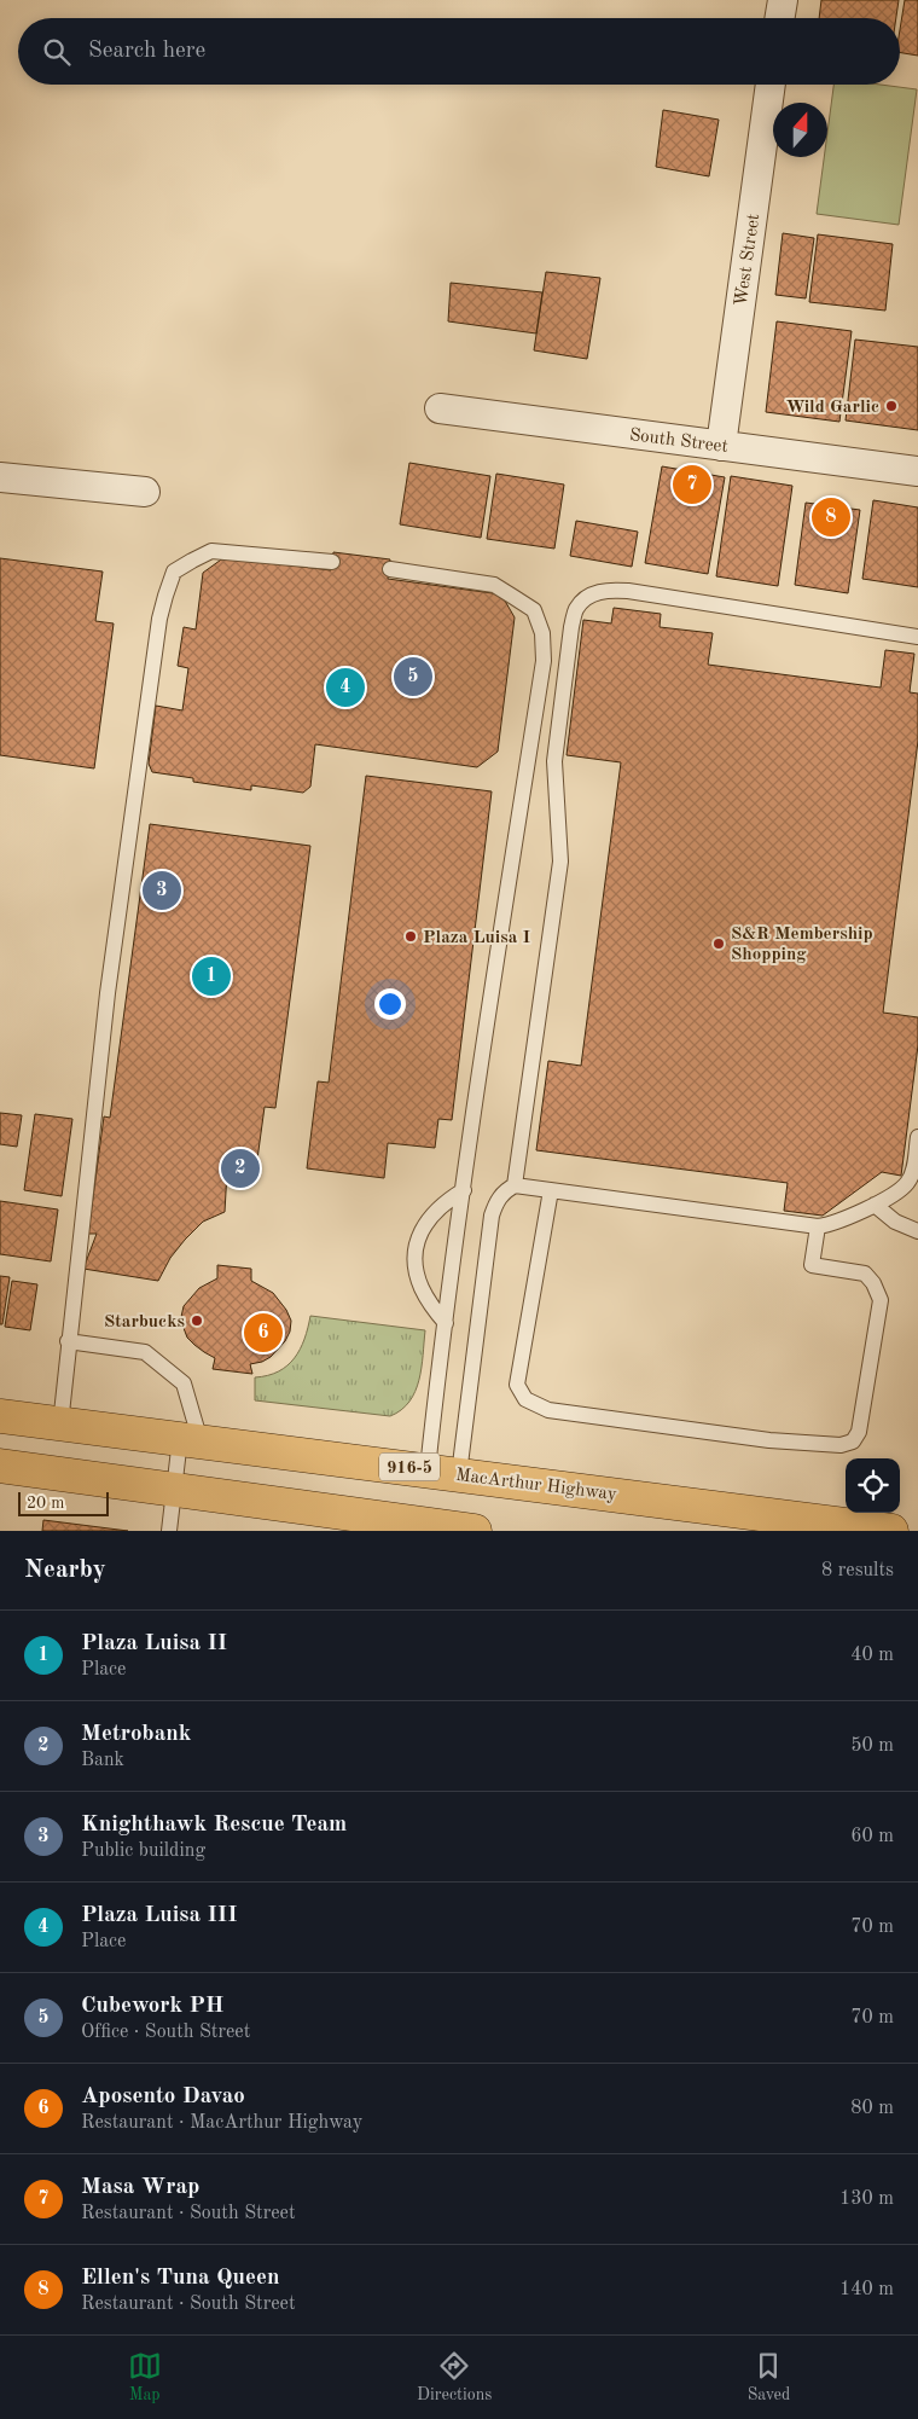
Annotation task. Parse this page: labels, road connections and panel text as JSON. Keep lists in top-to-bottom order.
{
  "streets": {
    "main road": ["916-5", "MacArthur Highway"],
    "street": ["West Street", "South Street"]
  },
  "crossings": [
    ["West Street", "South Street"]
  ],
  "places": [
    "Wild Garlic",
    "Plaza Luisa I",
    "S&R Membership Shopping",
    "Starbucks"
  ],
  "scale_bar": "20 m",
  "north": "top",
  "page": {
    "search": "Search here",
    "pins": [
      "7",
      "8",
      "5",
      "4",
      "3",
      "1",
      "2",
      "6"
    ],
    "scale": "20 m",
    "heading": ["Nearby", "8 results"],
    "list": [
      {
        "mark": "1",
        "name": "Plaza Luisa II",
        "note": "Place",
        "value": "40 m"
      },
      {
        "mark": "2",
        "name": "Metrobank",
        "note": "Bank",
        "value": "50 m"
      },
      {
        "mark": "3",
        "name": "Knighthawk Rescue Team",
        "note": "Public building",
        "value": "60 m"
      },
      {
        "mark": "4",
        "name": "Plaza Luisa III",
        "note": "Place",
        "value": "70 m"
      },
      {
        "mark": "5",
        "name": "Cubework PH",
        "note": "Office · South Street",
        "value": "70 m"
      },
      {
        "mark": "6",
        "name": "Aposento Davao",
        "note": "Restaurant · MacArthur Highway",
        "value": "80 m"
      },
      {
        "mark": "7",
        "name": "Masa Wrap",
        "note": "Restaurant · South Street",
        "value": "130 m"
      },
      {
        "mark": "8",
        "name": "Ellen's Tuna Queen",
        "note": "Restaurant · South Street",
        "value": "140 m"
      }
    ],
    "nav": ["Map", "Directions", "Saved"]
  }
}
